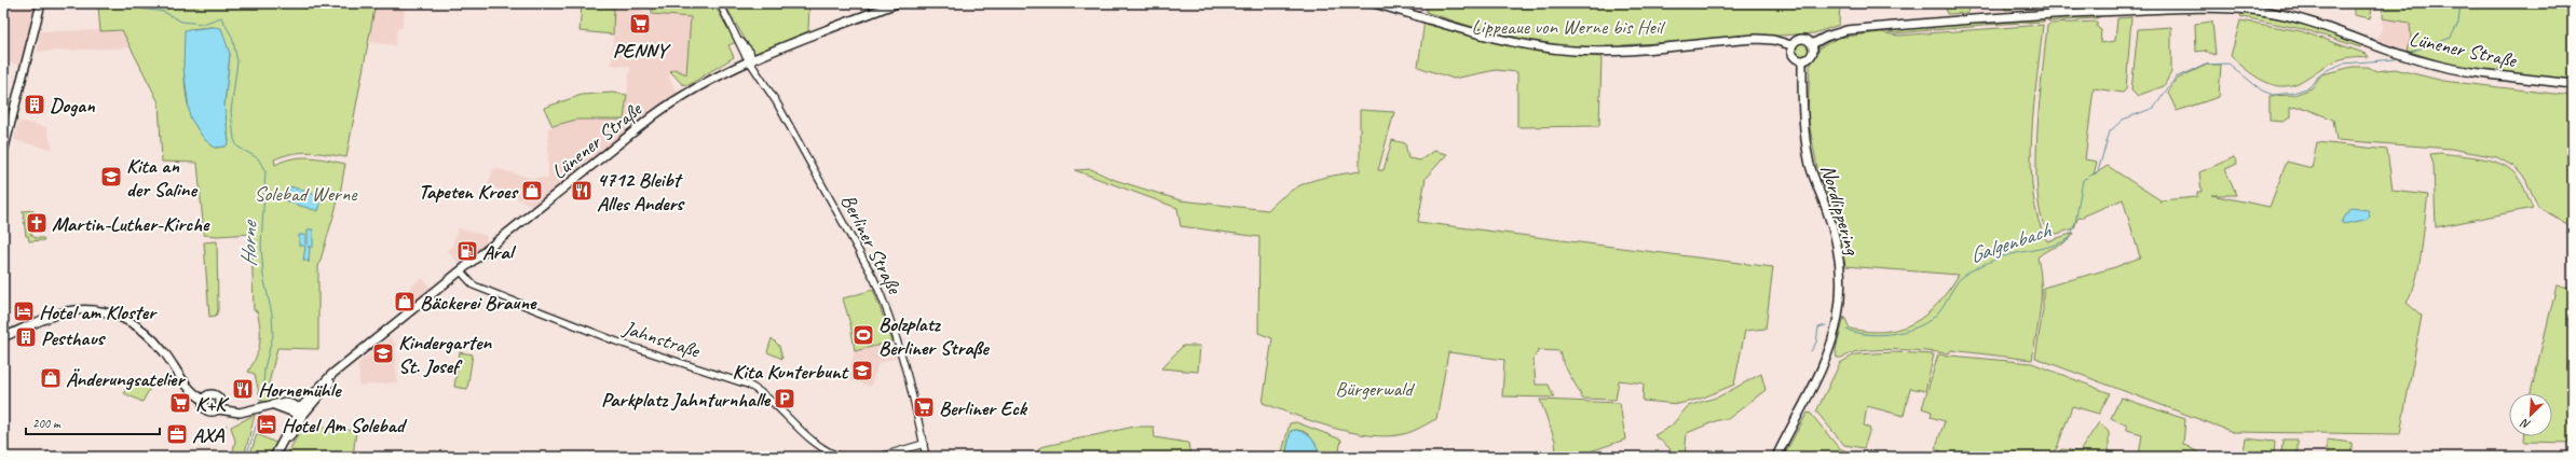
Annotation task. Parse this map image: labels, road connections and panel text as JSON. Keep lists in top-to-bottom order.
{
  "streets": {
    "main road": ["Lünener Straße", "Nordlippering"],
    "street": ["Berliner Straße", "Jahnstraße"]
  },
  "crossings": [
    ["Lünener Straße", "Nordlippering"],
    ["Lünener Straße", "Berliner Straße"],
    ["Lünener Straße", "Jahnstraße"]
  ],
  "water": ["Galgenbach", "Horne"],
  "parks": ["Lippeaue von Werne bis Heil", "Solebad Werne", "Bürgerwald"],
  "places": {
    "supermarket": ["PENNY", "K+K", "Berliner Eck"],
    "building": ["Dogan", "Pesthaus"],
    "school or university": ["Kita an der Saline", "Kindergarten St. Josef", "Kita Kunterbunt"],
    "shop": ["Tapeten Kroes", "Bäckerei Braune", "Änderungsatelier"],
    "restaurant": ["4712 Bleibt Alles Anders", "Hornemühle"],
    "church": ["Martin-Luther-Kirche"],
    "fuel station": ["Aral"],
    "hotel": ["Hotel am Kloster", "Hotel Am Solebad"],
    "sports": ["Bolzplatz Berliner Straße"],
    "parking": ["Parkplatz Jahnturnhalle"],
    "office": ["AXA"]
  },
  "scale_bar": "200 m",
  "north": "bottom left"
}
